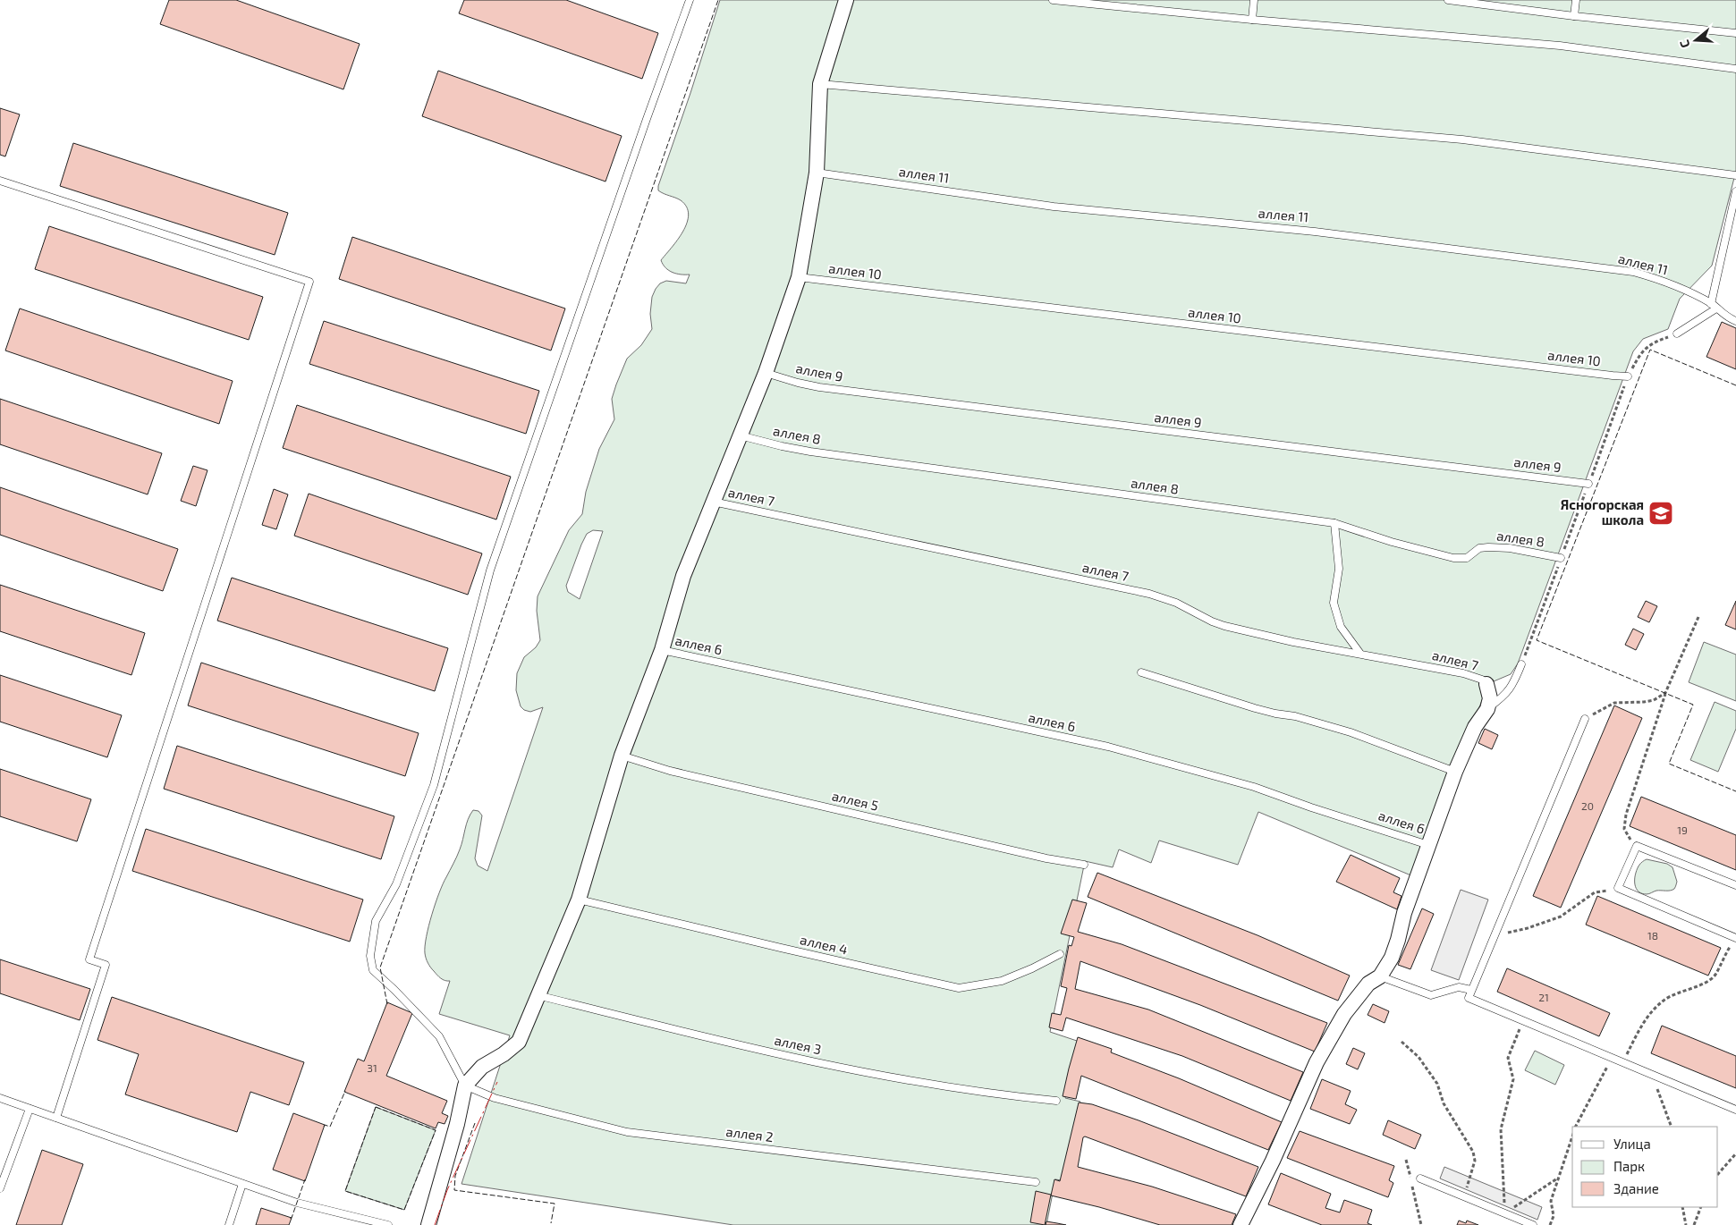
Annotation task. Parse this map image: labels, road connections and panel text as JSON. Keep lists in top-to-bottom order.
{
  "streets": {
    "lane": [
      "аллея 11",
      "аллея 10",
      "аллея 9",
      "аллея 8",
      "аллея 7",
      "аллея 6",
      "аллея 5",
      "аллея 4",
      "аллея 3",
      "аллея 2"
    ]
  },
  "places": {
    "school or university": ["Ясногорская школа"]
  },
  "house_numbers": [
    "20",
    "19",
    "18",
    "21",
    "31"
  ],
  "legend": ["Улица", "Парк", "Здание"],
  "north": "left"
}
